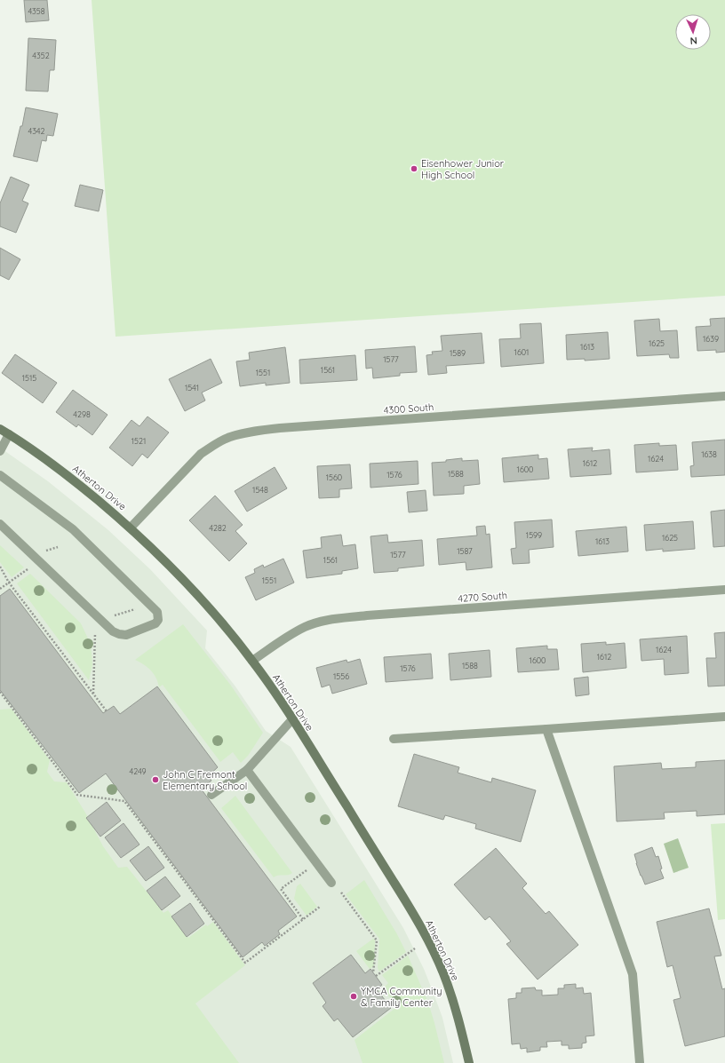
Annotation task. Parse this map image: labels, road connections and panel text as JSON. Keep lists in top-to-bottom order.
{
  "streets": {
    "street": ["4300 South", "Atherton Drive", "4270 South"]
  },
  "crossings": [
    ["4300 South", "Atherton Drive"],
    ["Atherton Drive", "4270 South"]
  ],
  "places": ["Eisenhower Junior High School", "John C Fremont Elementary School", "YMCA Community & Family Center"],
  "house_numbers": [
    "4358",
    "4352",
    "4342",
    "1639",
    "1625",
    "1613",
    "1601",
    "1589",
    "1577",
    "1561",
    "1551",
    "1515",
    "1541",
    "4298",
    "1521",
    "1638",
    "1624",
    "1612",
    "1600",
    "1588",
    "1576",
    "1560",
    "1548",
    "4282",
    "1599",
    "1625",
    "1613",
    "1587",
    "1577",
    "1561",
    "1551",
    "1624",
    "1612",
    "1600",
    "1588",
    "1576",
    "1556",
    "4249"
  ],
  "north": "bottom"
}
